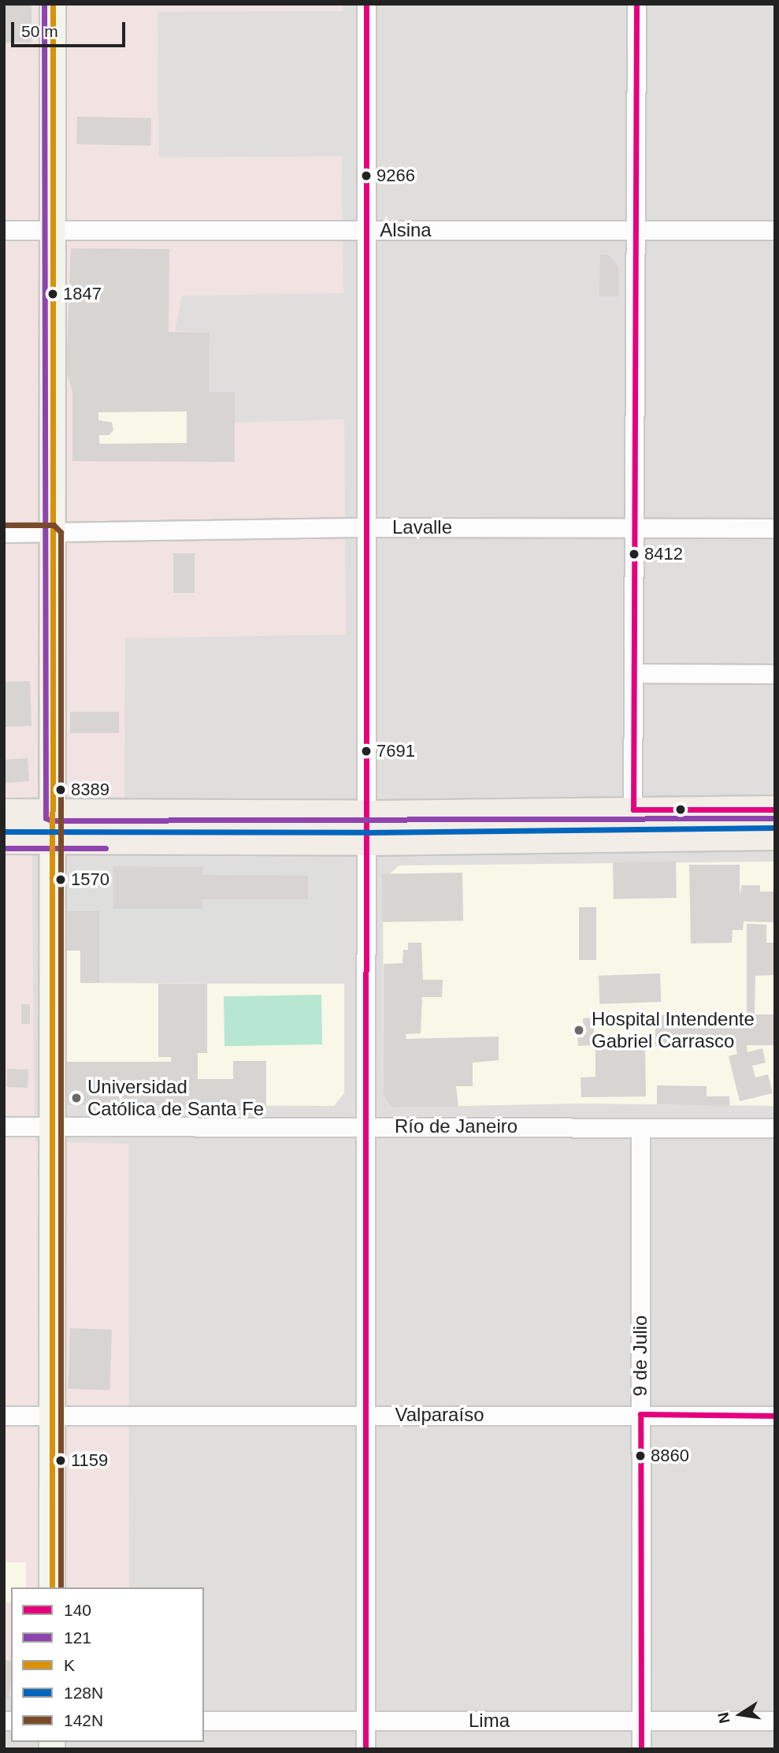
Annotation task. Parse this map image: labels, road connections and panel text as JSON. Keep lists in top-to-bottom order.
{
  "streets": {
    "street": [
      "Alsina",
      "Lavalle",
      "Río de Janeiro",
      "9 de Julio",
      "Valparaíso",
      "Lima"
    ]
  },
  "crossings": [
    ["Río de Janeiro", "9 de Julio"],
    ["9 de Julio", "Valparaíso"],
    ["9 de Julio", "Lima"]
  ],
  "places": [
    "9266",
    "1847",
    "8412",
    "7691",
    "8389",
    "1570",
    "Hospital Intendente Gabriel Carrasco",
    "Universidad Católica de Santa Fe",
    "8860",
    "1159"
  ],
  "lines": [
    "transit line 140",
    "transit line 121",
    "transit line K",
    "transit line 142N",
    "transit line 128N"
  ],
  "legend": [
    "140",
    "121",
    "K",
    "128N",
    "142N"
  ],
  "scale_bar": "50 m",
  "north": "left"
}
